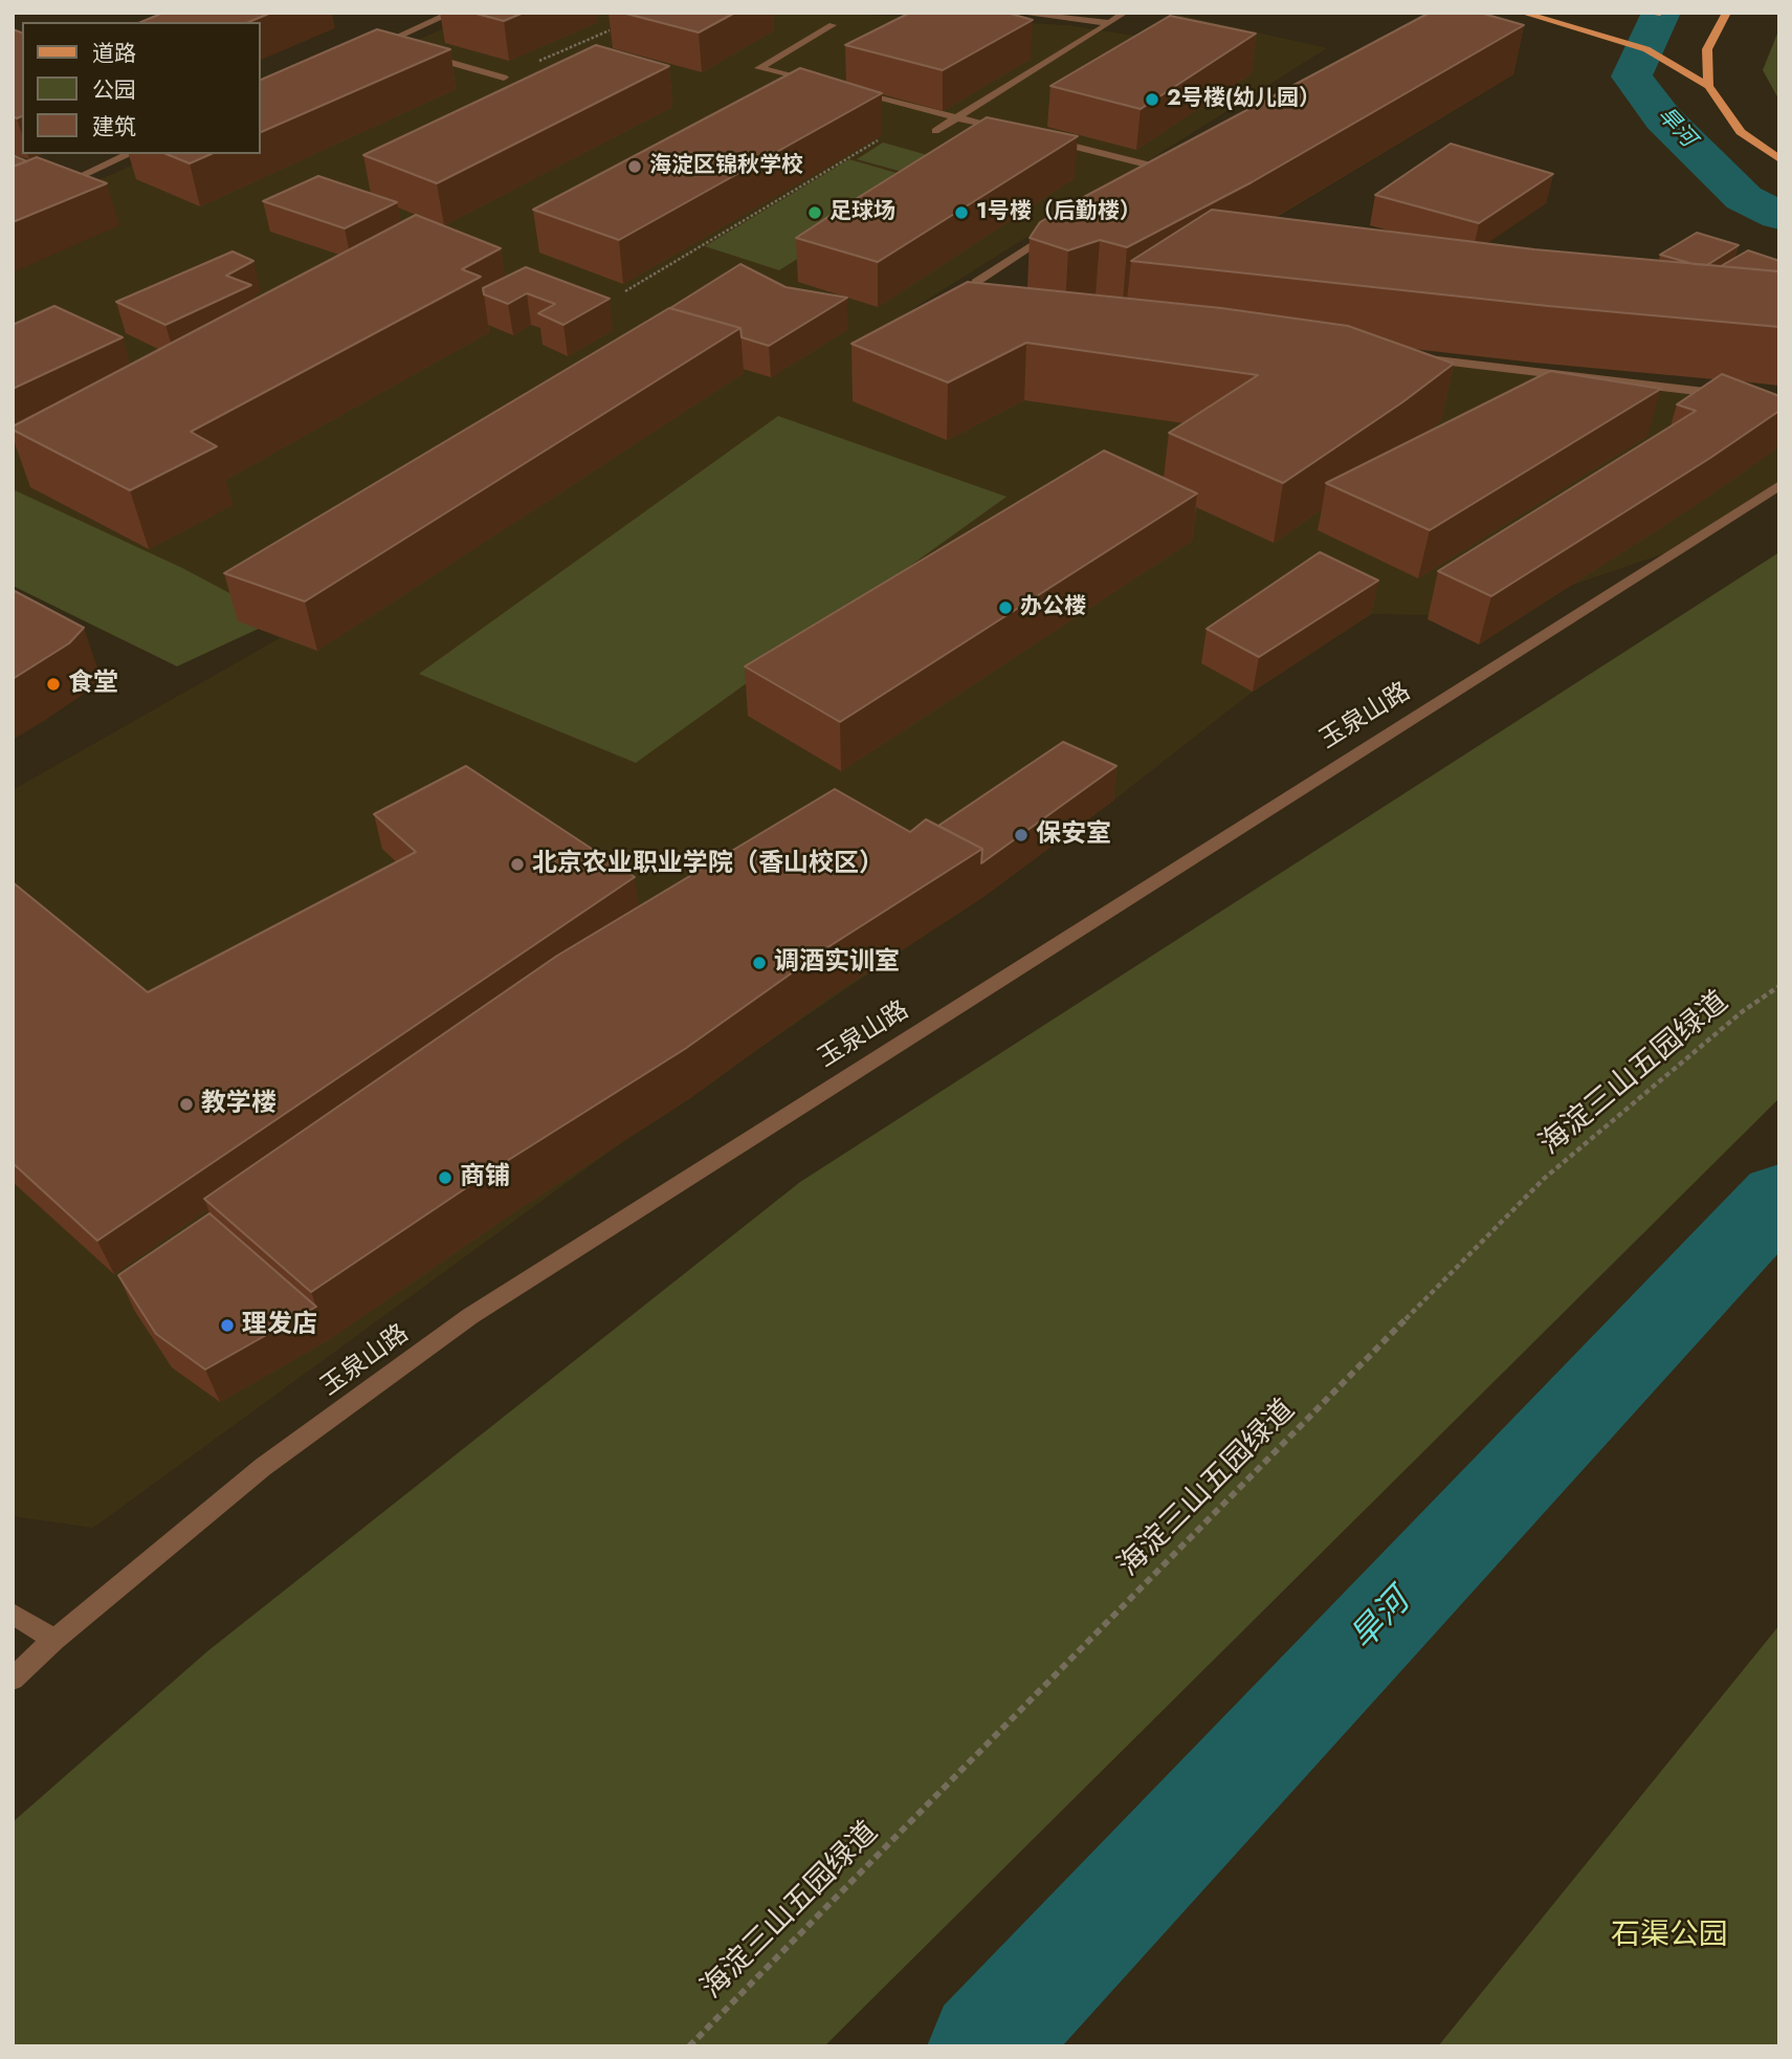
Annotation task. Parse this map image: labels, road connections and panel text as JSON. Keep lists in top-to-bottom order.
{
  "streets": {
    "street": ["玉泉山路"],
    "path": ["海淀三山五园绿道"]
  },
  "water": ["旱河"],
  "parks": ["石渠公园"],
  "places": [
    "2号楼(幼儿园）",
    "海淀区锦秋学校",
    "足球场",
    "1号楼（后勤楼）",
    "办公楼",
    "食堂",
    "保安室",
    "北京农业职业学院（香山校区）",
    "调酒实训室",
    "教学楼",
    "商铺",
    "理发店"
  ],
  "legend": ["道路", "公园", "建筑"]
}
